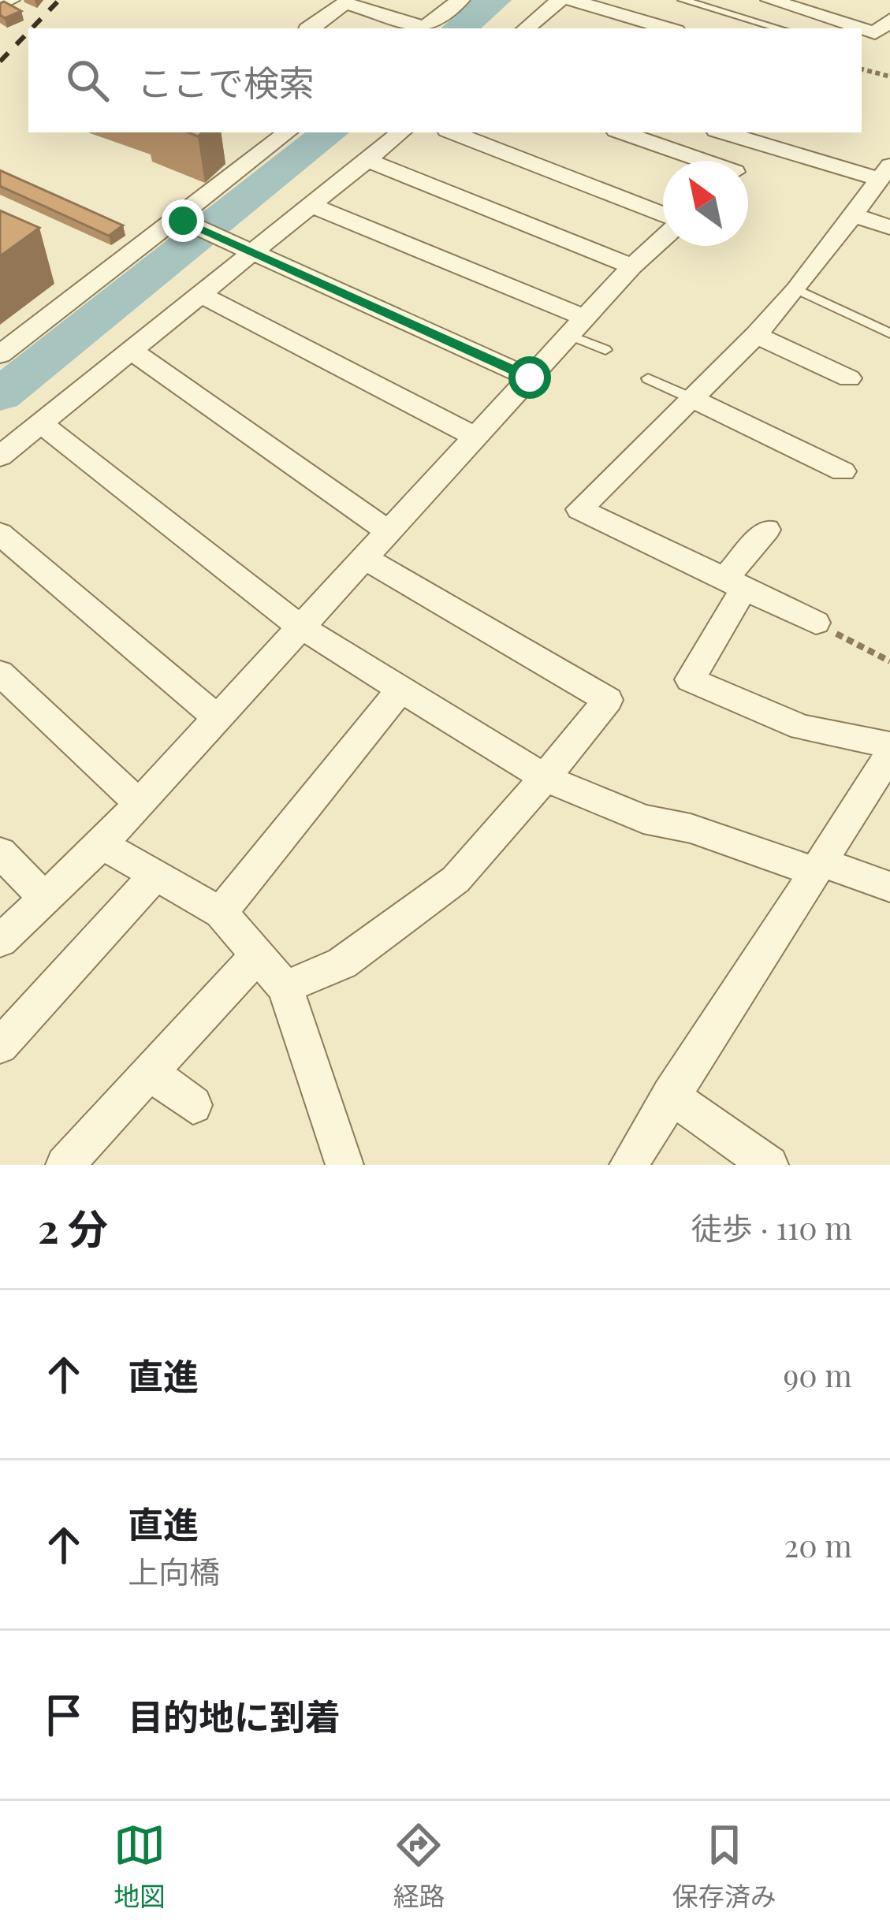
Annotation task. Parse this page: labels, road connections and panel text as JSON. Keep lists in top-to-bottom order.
{
  "north": "top left",
  "page": {
    "search": "ここで検索",
    "heading": ["2 分", "徒歩 · 110 m"],
    "list": [
      ["直進", "90 m"],
      ["直進", "上向橋", "20 m"],
      "目的地に到着"
    ],
    "nav": ["地図", "経路", "保存済み"]
  }
}
